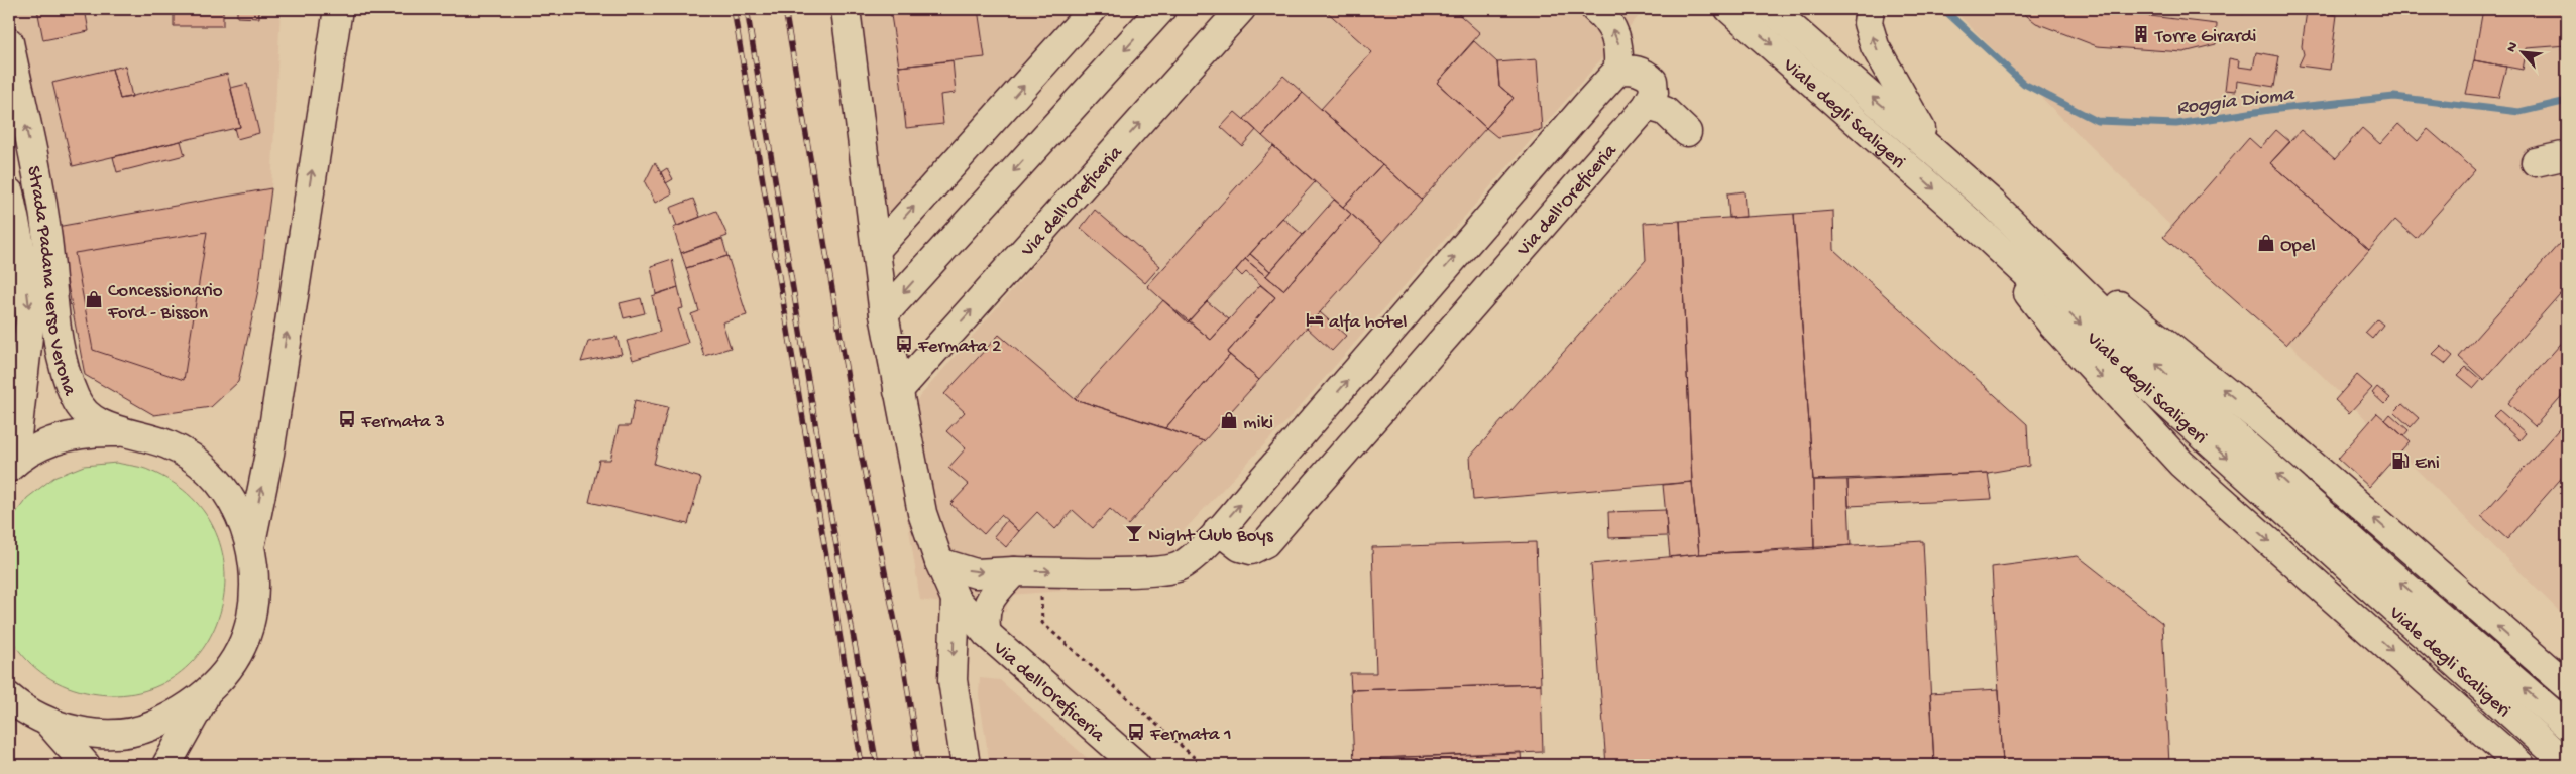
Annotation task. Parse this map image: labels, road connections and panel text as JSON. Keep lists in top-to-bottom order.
{
  "streets": {
    "main road": ["Viale degli Scaligeri", "Via dell'Oreficeria", "Strada Padana verso Verona"]
  },
  "water": ["Roggia Dioma"],
  "places": {
    "building": ["Torre Girardi"],
    "shop": ["Opel", "Concessionario Ford - Bisson", "miki"],
    "hotel": ["alfa hotel"],
    "bus stop": ["Fermata 2", "Fermata 3", "Fermata 1"],
    "fuel station": ["Eni"],
    "bar": ["Night Club Boys"]
  },
  "north": "top left"
}
